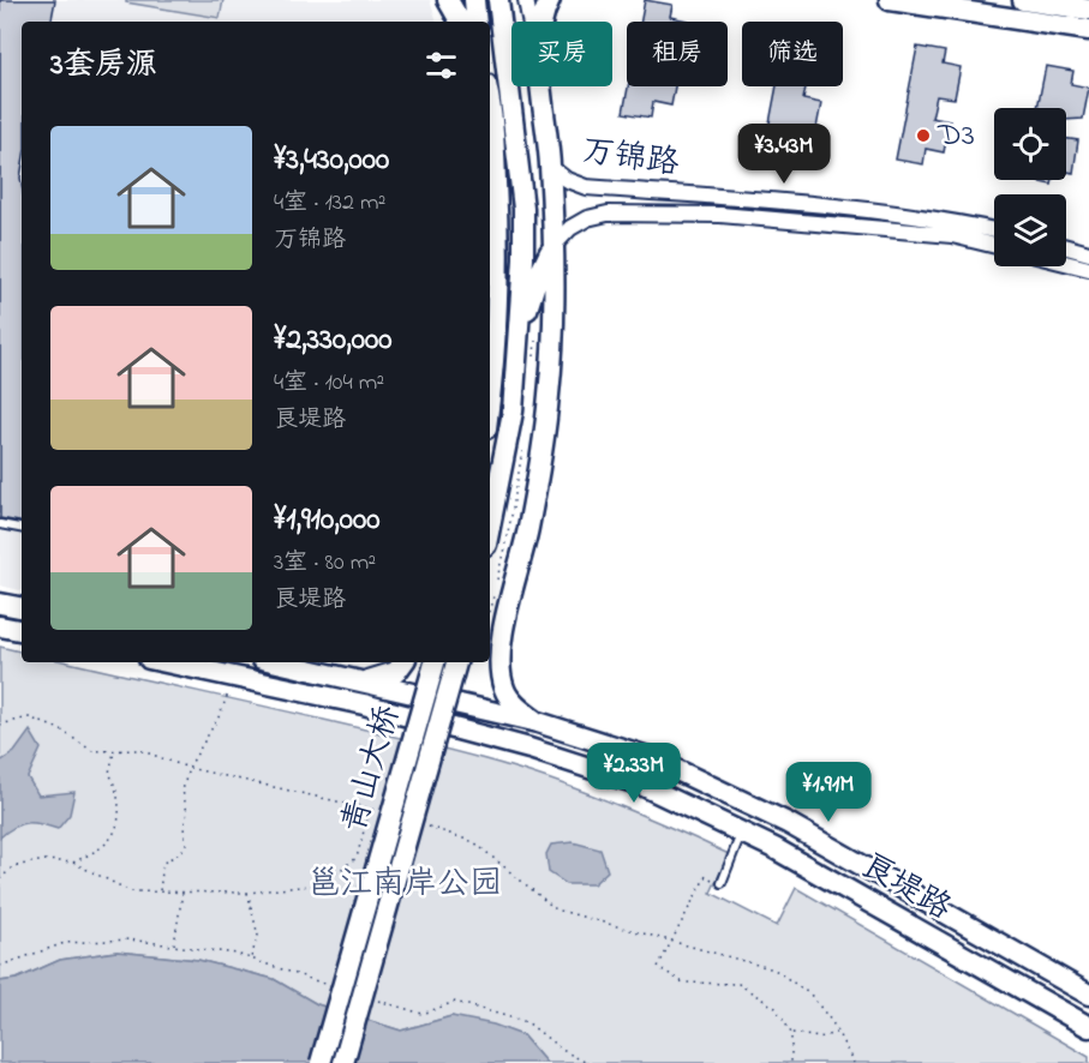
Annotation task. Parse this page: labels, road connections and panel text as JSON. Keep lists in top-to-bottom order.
{
  "streets": {
    "main road": ["青山大桥", "良堤路"],
    "street": ["万锦路"]
  },
  "parks": ["邕江南岸公园"],
  "places": ["D3"],
  "page": {
    "chip": ["买房", "租房", "筛选"],
    "heading": "3套房源",
    "list": [
      {
        "name": "¥3,430,000",
        "note": "4室 · 132 m² · 万锦路"
      },
      {
        "name": "¥2,330,000",
        "note": "4室 · 104 m² · 良堤路"
      },
      {
        "name": "¥1,910,000",
        "note": "3室 · 80 m² · 良堤路"
      }
    ],
    "price": ["¥3.43M", "¥2.33M", "¥1.91M"]
  }
}
